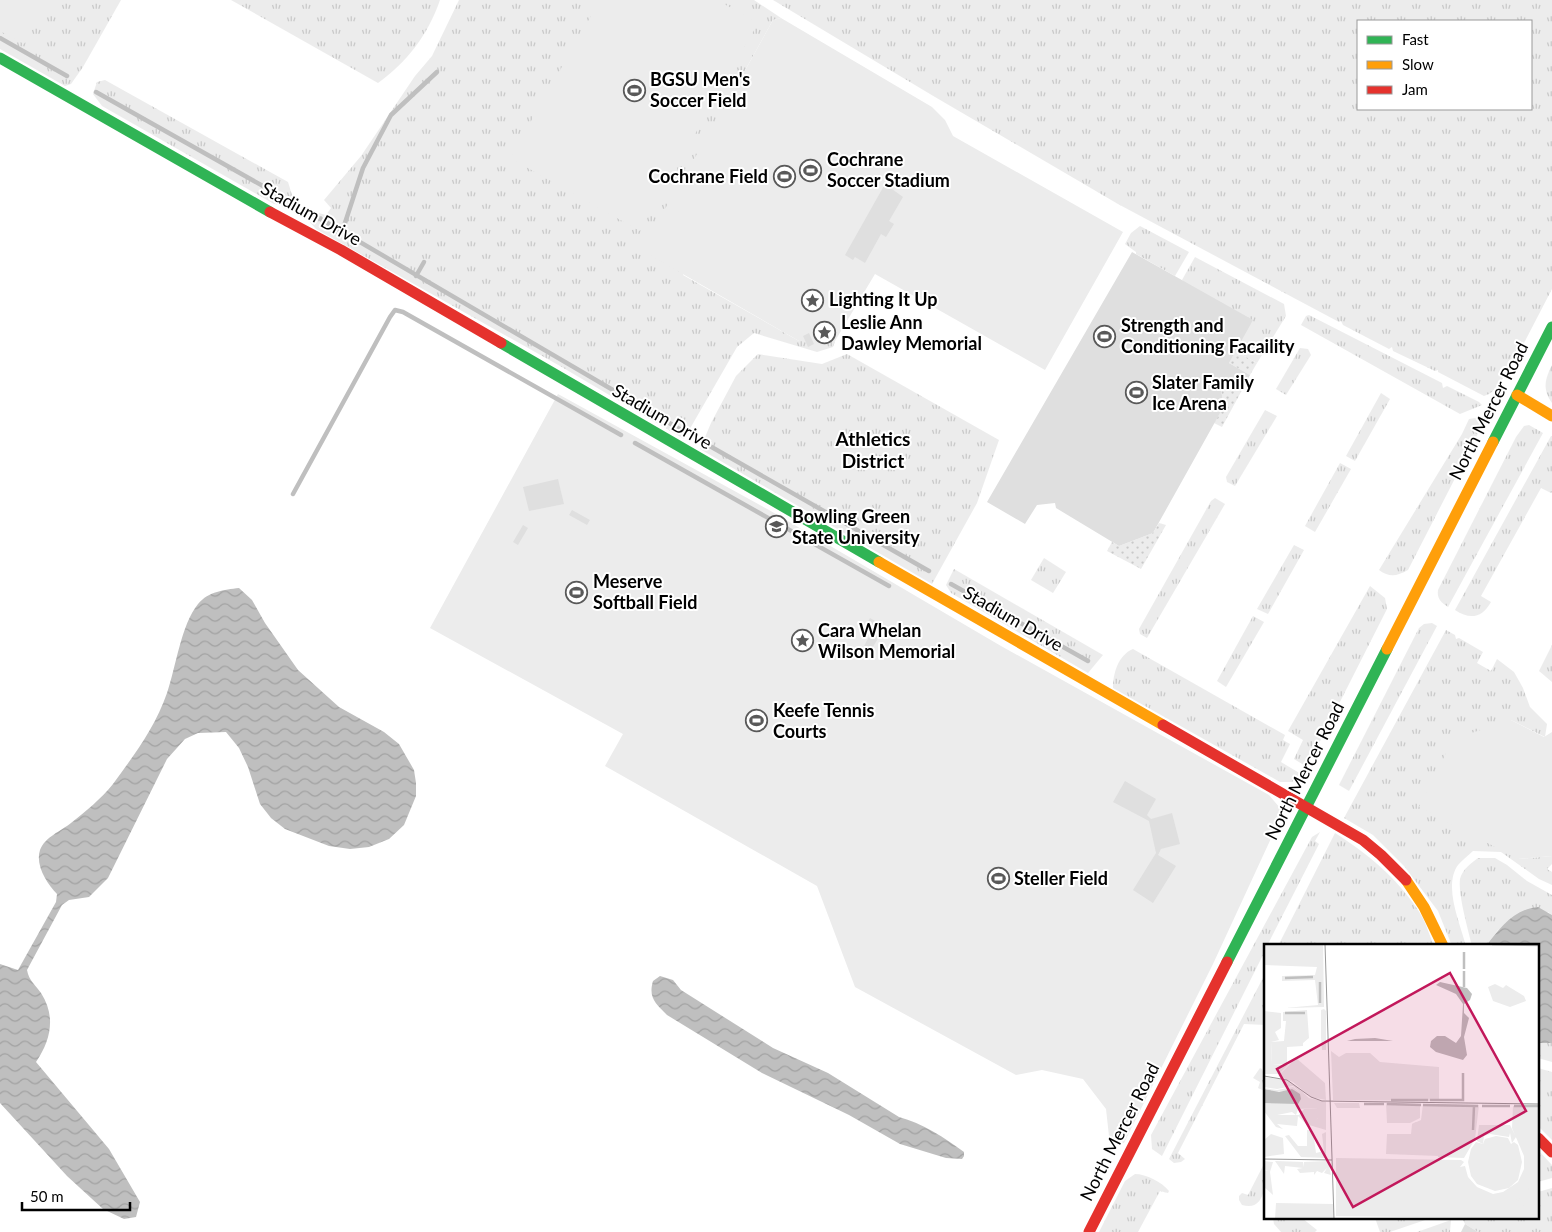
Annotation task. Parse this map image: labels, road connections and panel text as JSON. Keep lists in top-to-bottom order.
{
  "streets": {
    "street": ["Stadium Drive", "North Mercer Road"]
  },
  "crossings": [
    ["Stadium Drive", "North Mercer Road"]
  ],
  "districts": ["Athletics District"],
  "places": {
    "sports": [
      "BGSU Men's Soccer Field",
      "Cochrane Soccer Stadium",
      "Cochrane Field",
      "Strength and Conditioning Facaility",
      "Slater Family Ice Arena",
      "Meserve Softball Field",
      "Keefe Tennis Courts",
      "Steller Field"
    ],
    "place": ["Lighting It Up", "Leslie Ann Dawley Memorial", "Cara Whelan Wilson Memorial"],
    "school or university": ["Bowling Green State University"]
  },
  "legend": ["Fast", "Slow", "Jam"],
  "scale_bar": "50 m"
}
